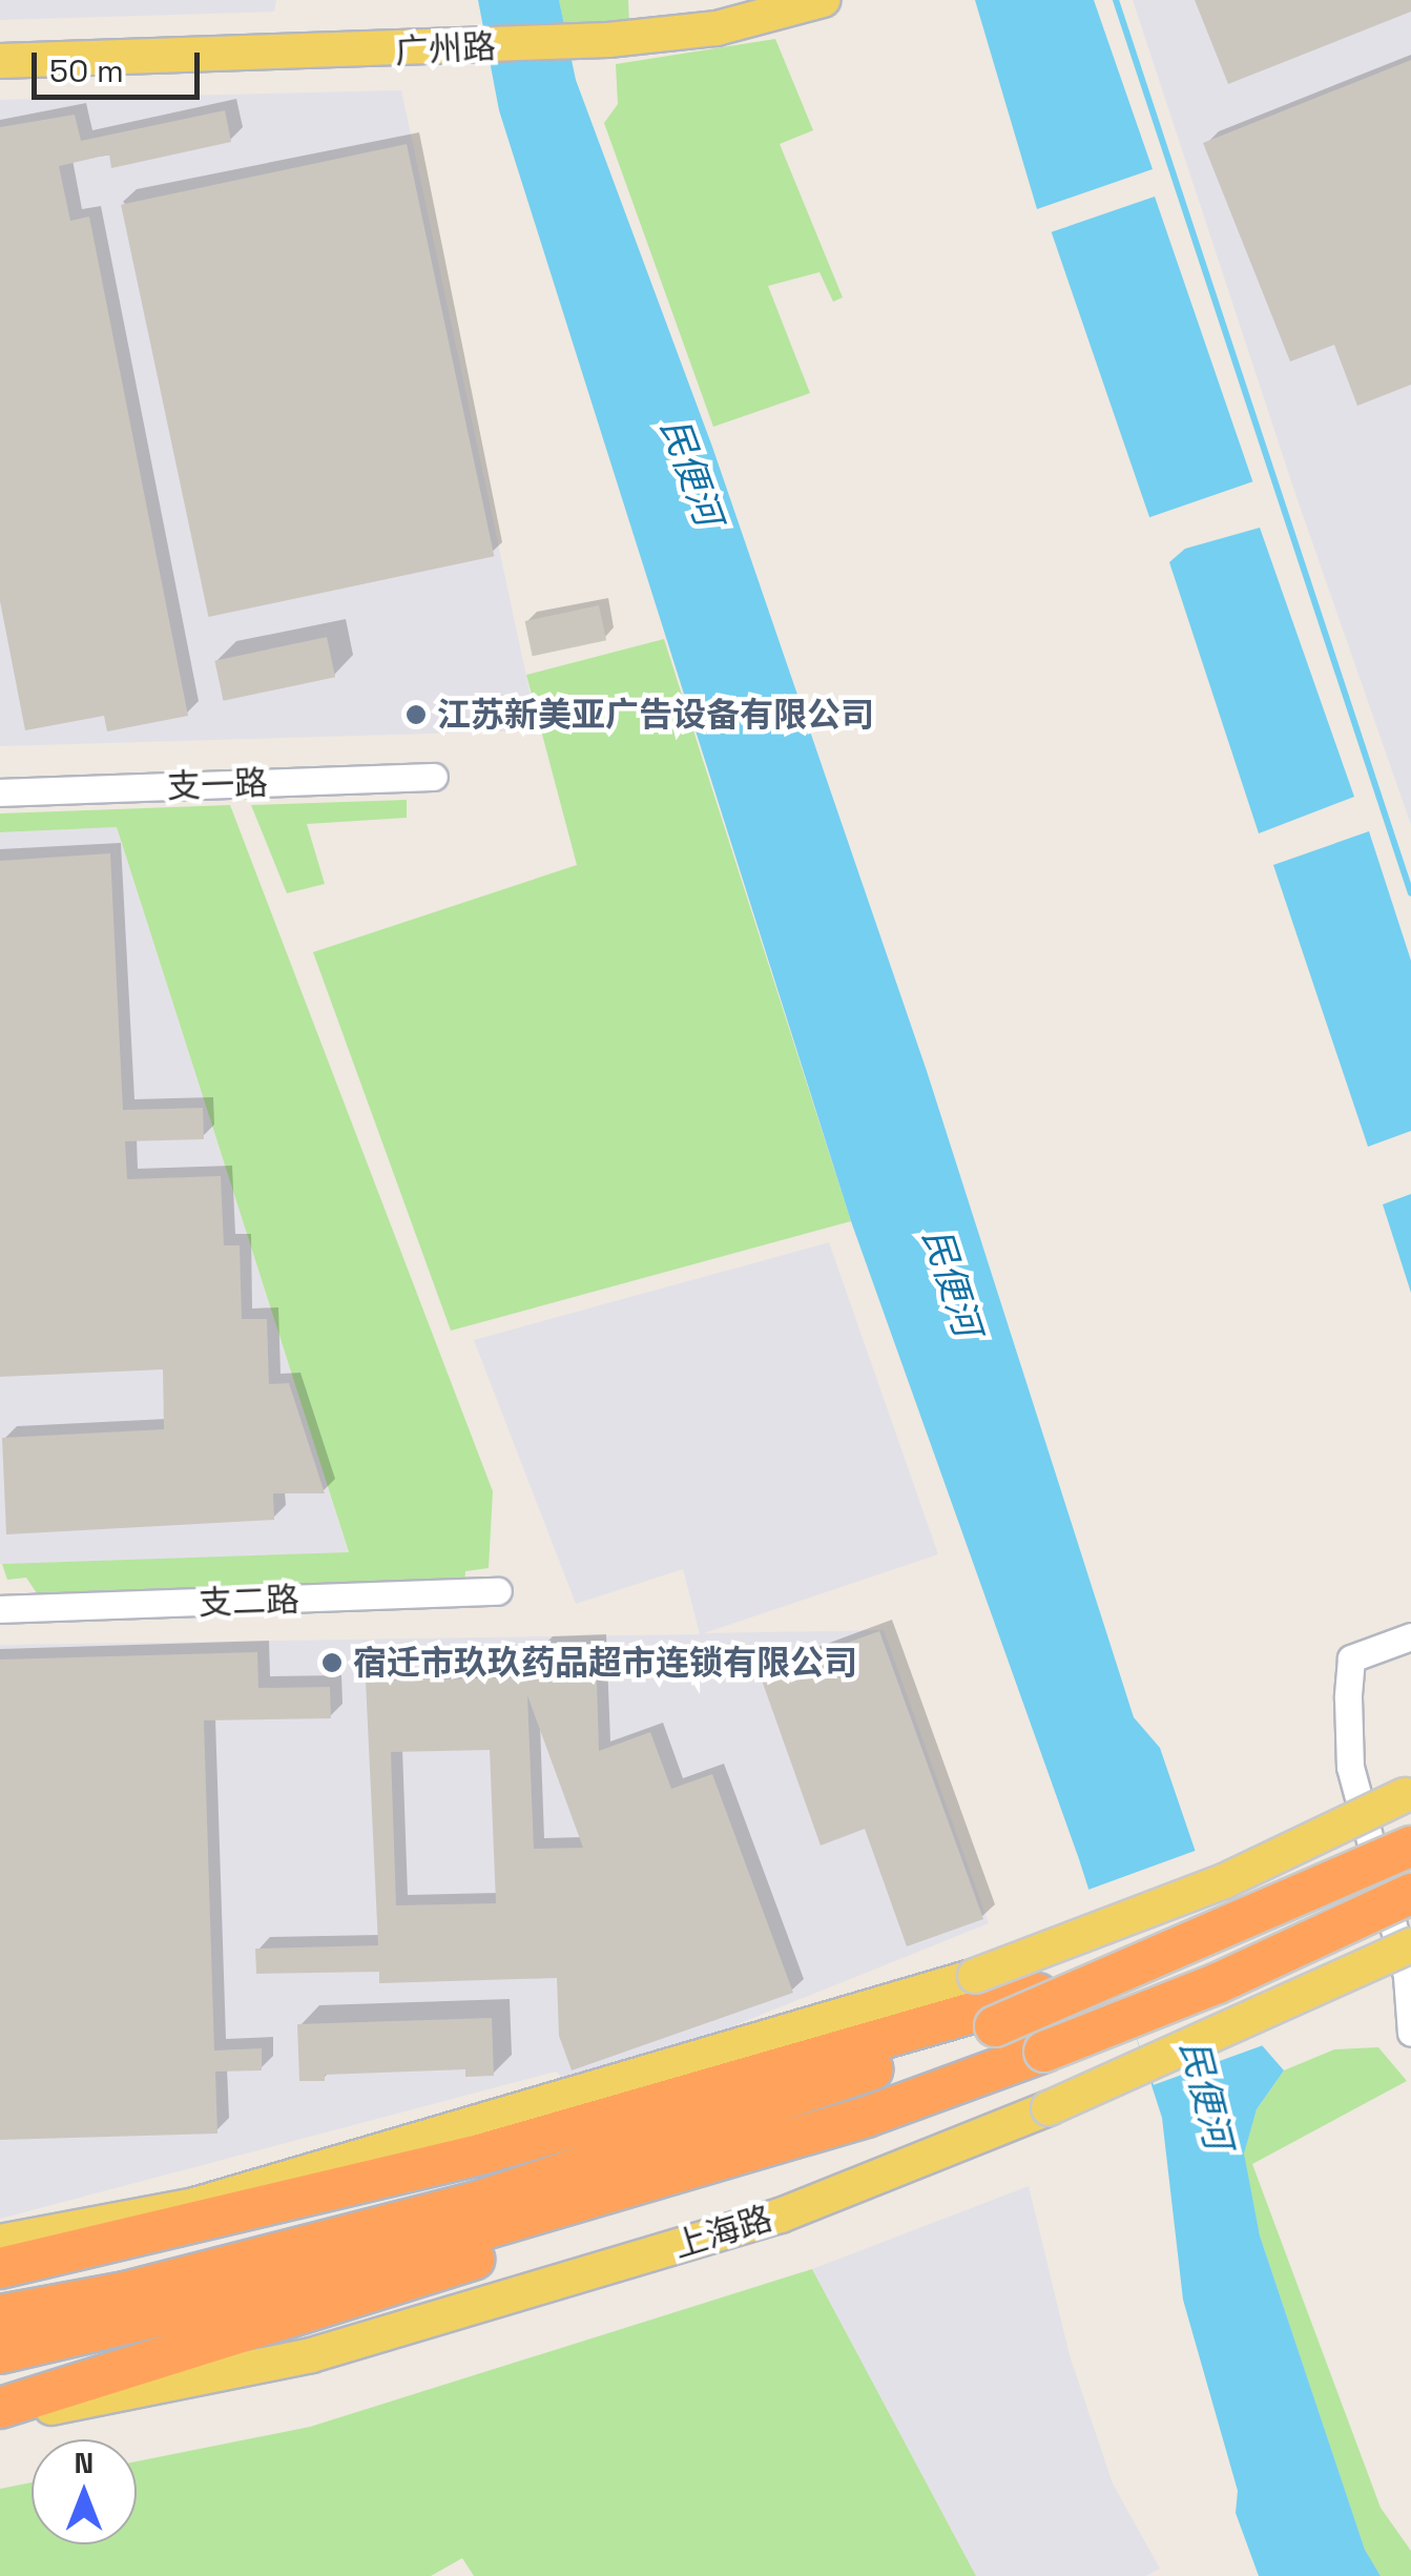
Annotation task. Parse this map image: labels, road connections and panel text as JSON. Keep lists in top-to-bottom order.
{
  "streets": {
    "highway": ["上海路"],
    "main road": ["广州路"],
    "street": ["支一路", "支二路"]
  },
  "water": ["民便河"],
  "places": ["江苏新美亚广告设备有限公司", "宿迁市玖玖药品超市连锁有限公司"],
  "scale_bar": "50 m",
  "north": "top"
}
